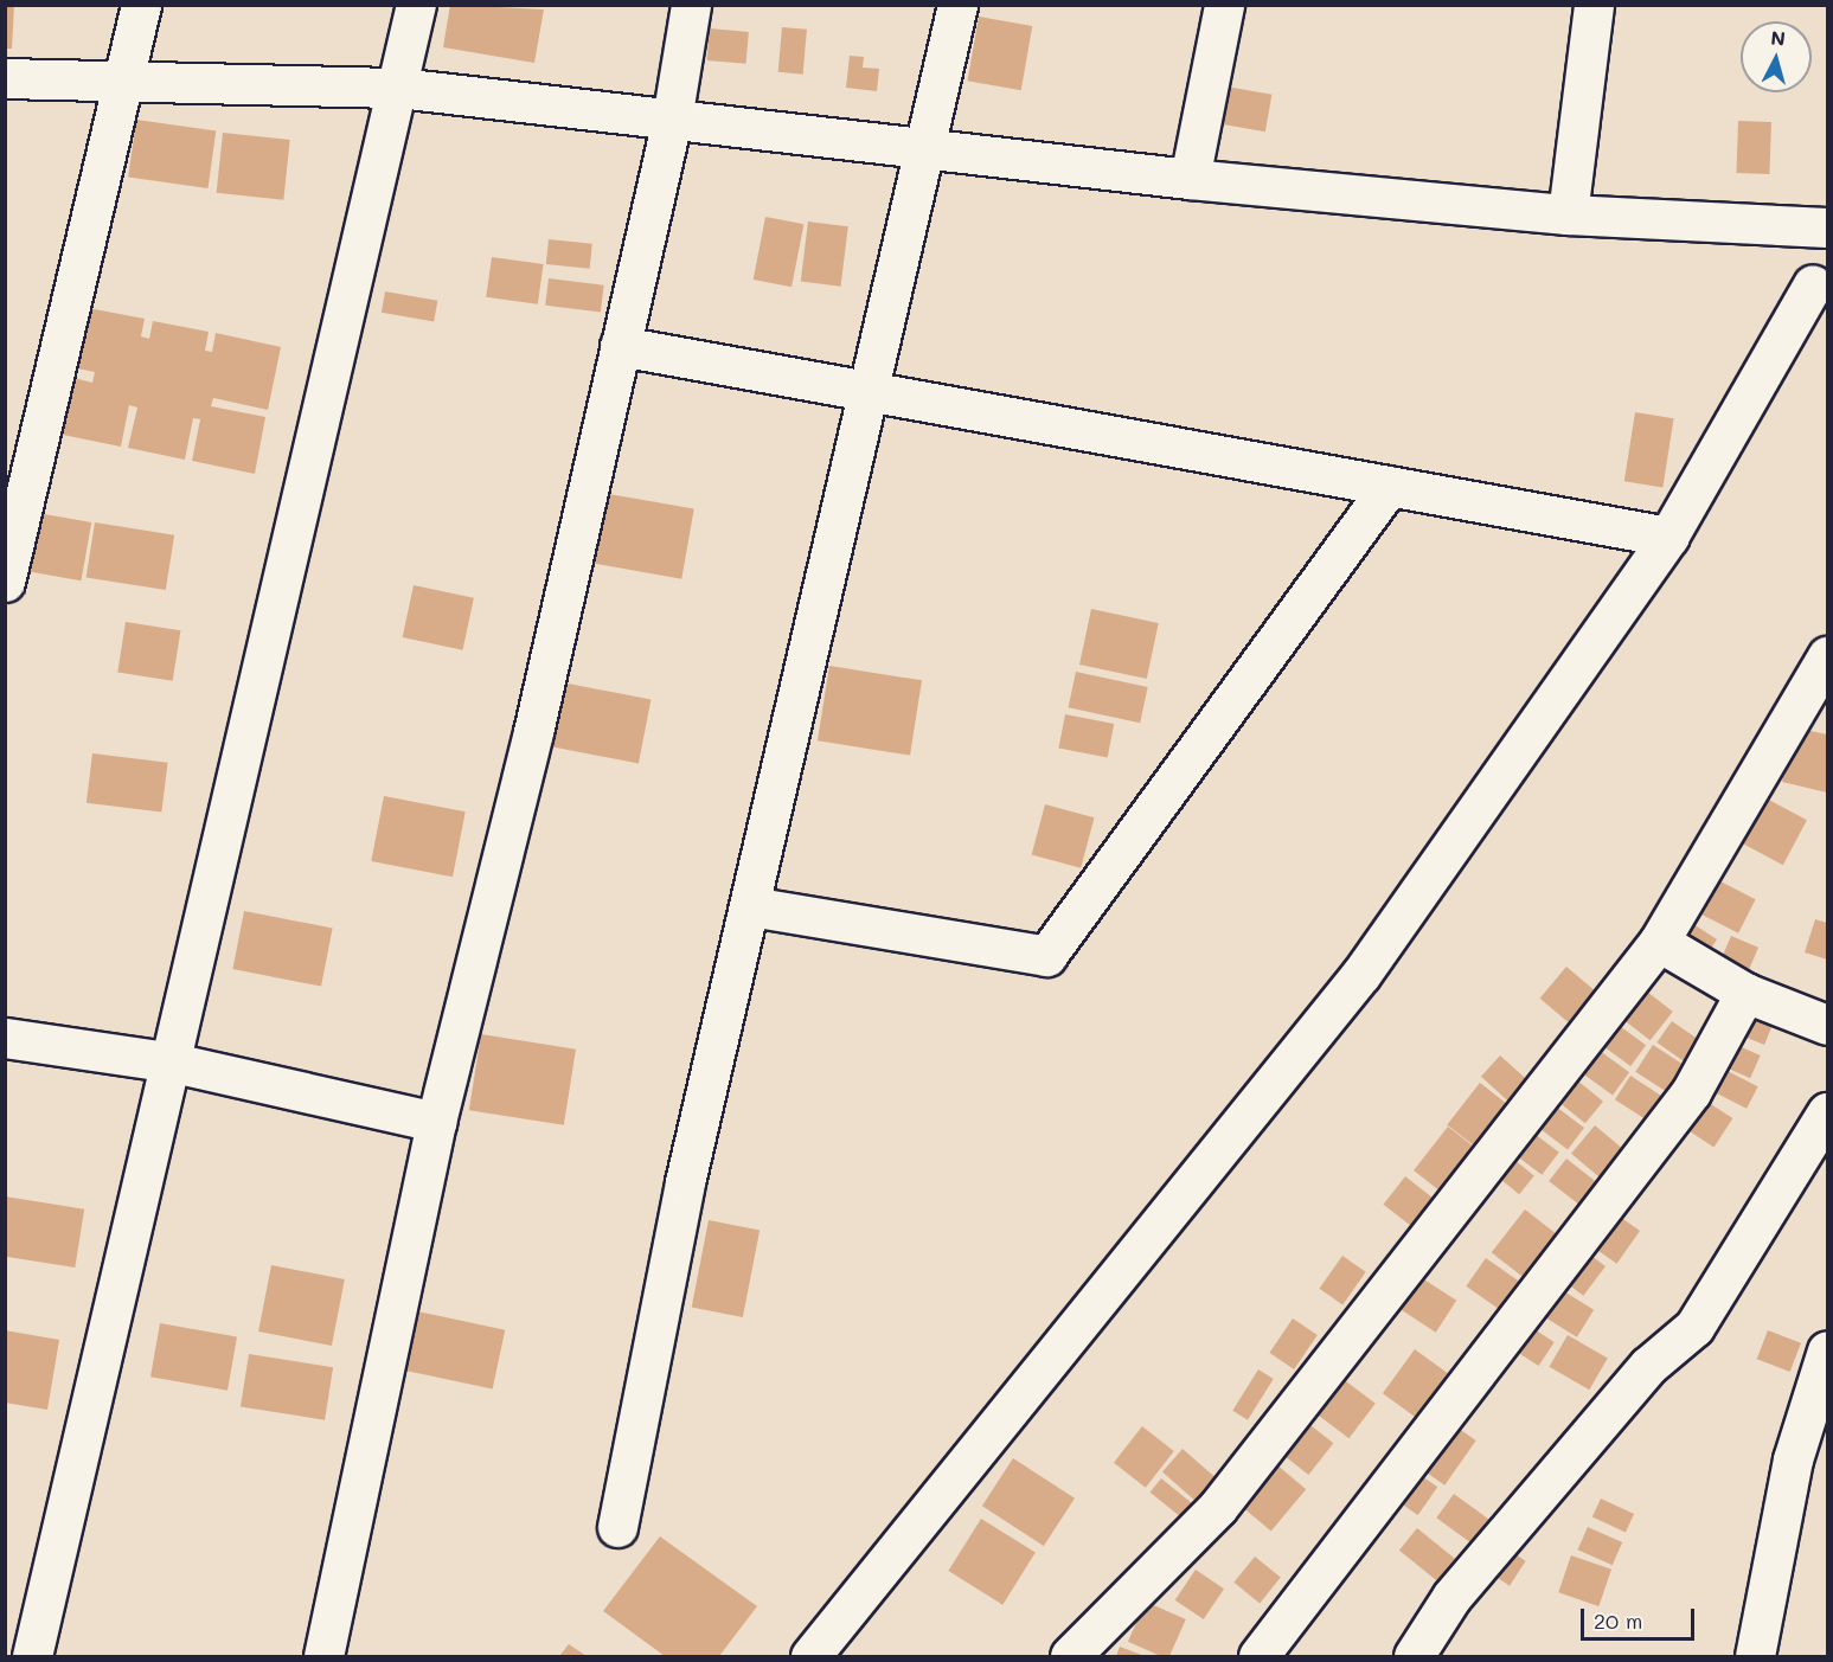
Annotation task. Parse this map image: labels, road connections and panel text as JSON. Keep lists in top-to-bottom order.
{
  "scale_bar": "20 m",
  "north": "top"
}
